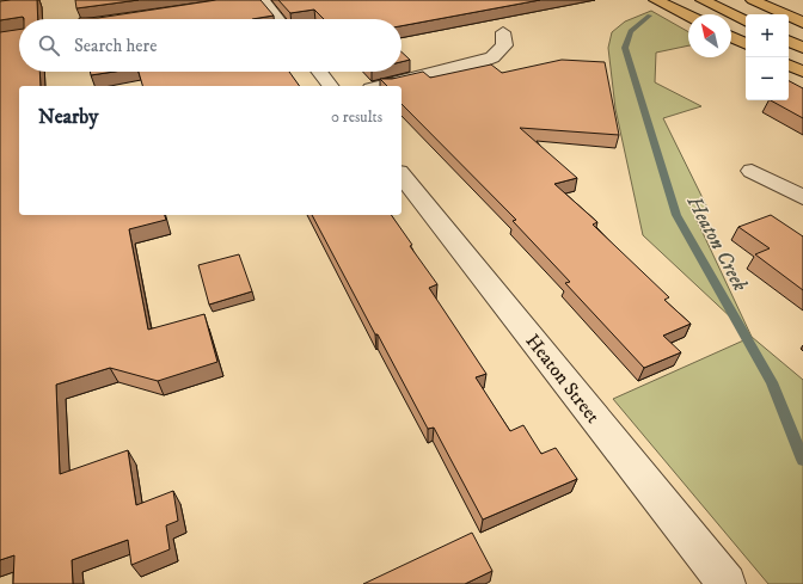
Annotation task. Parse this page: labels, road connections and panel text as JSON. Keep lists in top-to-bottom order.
{
  "streets": {
    "street": ["Heaton Street"]
  },
  "water": ["Heaton Creek"],
  "north": "top left",
  "page": {
    "map_buttons": ["+", "−"],
    "search": "Search here",
    "heading": ["Nearby", "0 results"]
  }
}
